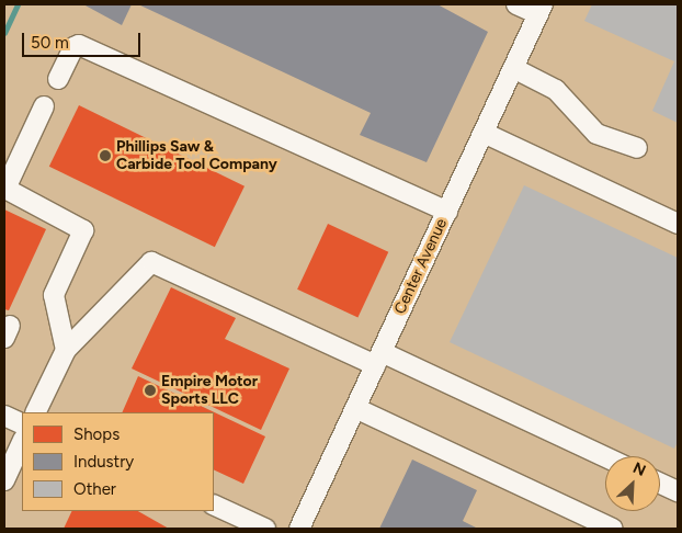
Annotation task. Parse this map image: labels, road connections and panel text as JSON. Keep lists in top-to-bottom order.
{
  "streets": {
    "street": ["Center Avenue"]
  },
  "places": ["Phillips Saw & Carbide Tool Company", "Empire Motor Sports LLC"],
  "legend": ["Shops", "Industry", "Other"],
  "scale_bar": "50 m",
  "north": "top right"
}
